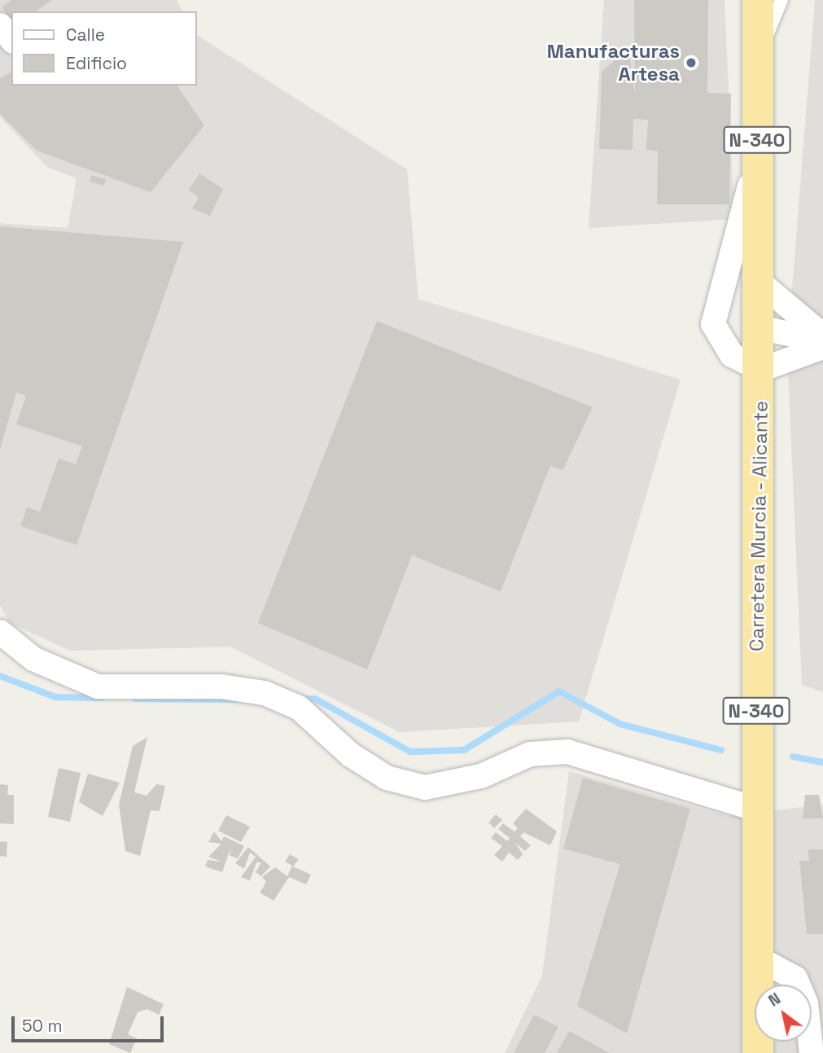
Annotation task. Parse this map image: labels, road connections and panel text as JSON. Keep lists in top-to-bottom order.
{
  "streets": {
    "highway": ["N-340", "Carretera Murcia - Alicante"]
  },
  "places": ["Manufacturas Artesa"],
  "legend": ["Calle", "Edificio"],
  "scale_bar": "50 m",
  "north": "top left"
}
